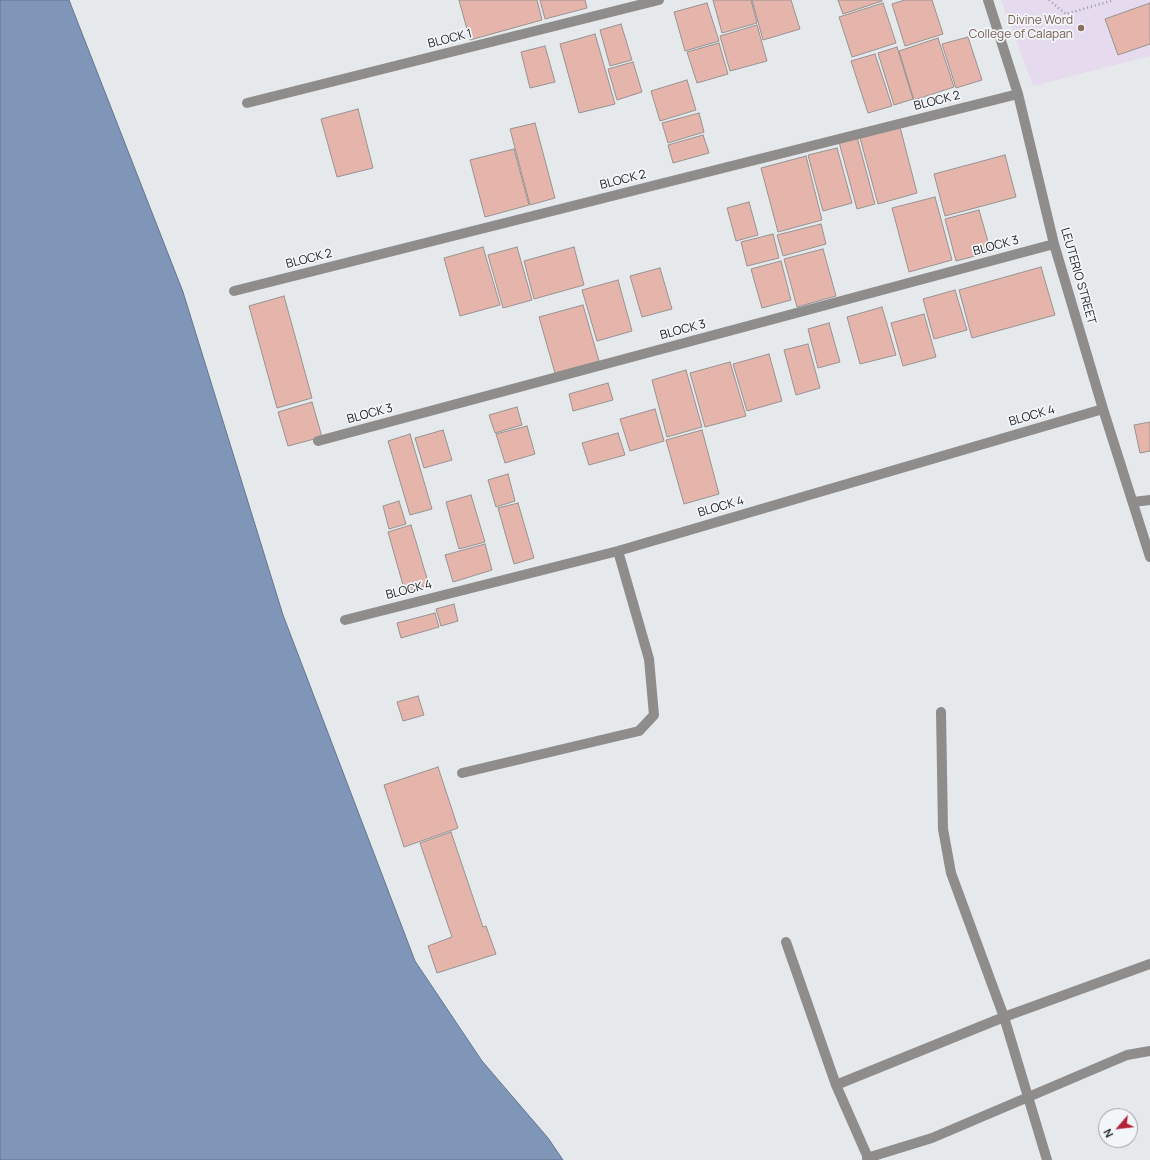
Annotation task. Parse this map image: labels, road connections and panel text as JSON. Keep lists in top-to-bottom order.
{
  "streets": {
    "street": [
      "BLOCK 1",
      "BLOCK 2",
      "BLOCK 3",
      "LEUTERIO STREET",
      "BLOCK 4"
    ]
  },
  "crossings": [
    ["BLOCK 2", "LEUTERIO STREET"],
    ["BLOCK 3", "LEUTERIO STREET"],
    ["LEUTERIO STREET", "BLOCK 4"]
  ],
  "places": ["Divine Word College of Calapan"],
  "north": "bottom left"
}
